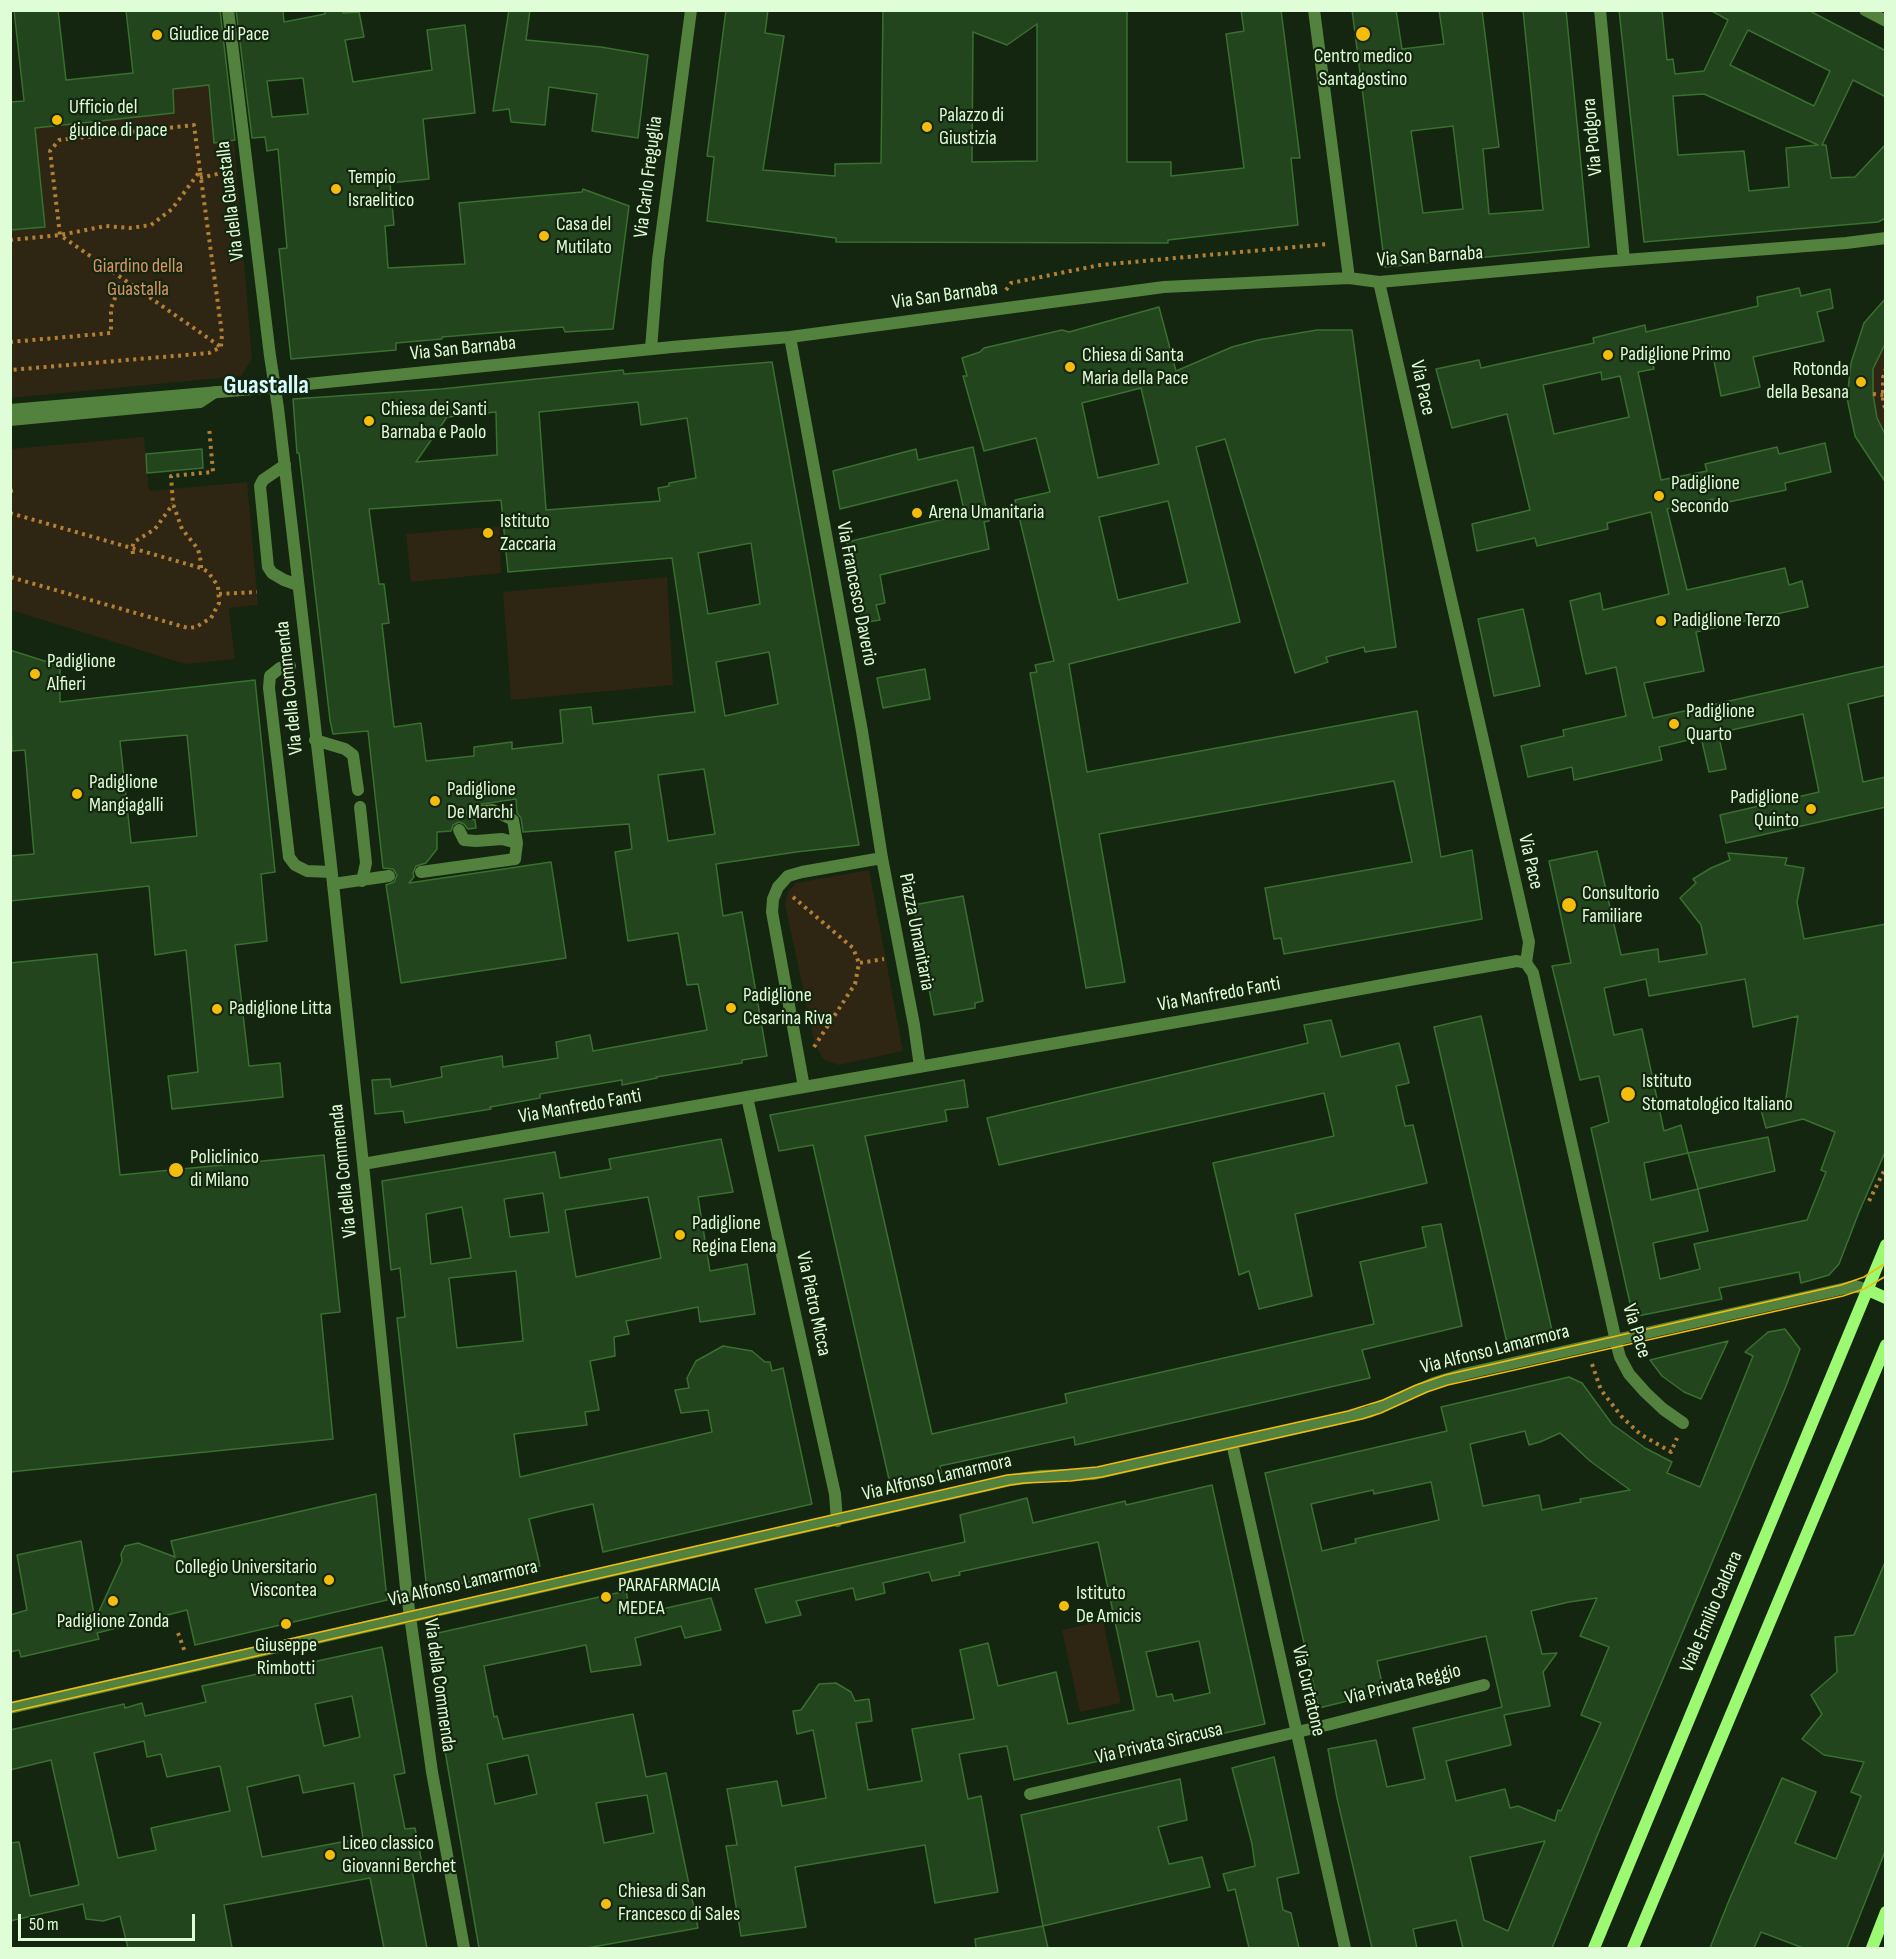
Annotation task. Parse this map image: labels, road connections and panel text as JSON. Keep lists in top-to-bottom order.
{
  "streets": {
    "main road": ["Viale Emilio Caldara"],
    "street": [
      "Via Podgora",
      "Via Carlo Freguglia",
      "Via della Guastalla",
      "Via San Barnaba",
      "Via Pace",
      "Via Francesco Daverio",
      "Via della Commenda",
      "Piazza Umanitaria",
      "Via Manfredo Fanti",
      "Via Pietro Micca",
      "Via Alfonso Lamarmora",
      "Via Privata Reggio",
      "Via Curtatone",
      "Via Privata Siracusa"
    ]
  },
  "crossings": [
    ["Via Podgora", "Via San Barnaba"],
    ["Via Carlo Freguglia", "Via San Barnaba"],
    ["Via della Guastalla", "Via San Barnaba"],
    ["Via della Guastalla", "Via della Commenda"],
    ["Via San Barnaba", "Via Pace"],
    ["Via San Barnaba", "Via Francesco Daverio"],
    ["Via San Barnaba", "Via della Commenda"],
    ["Via Pace", "Via Manfredo Fanti"],
    ["Via Pace", "Via Alfonso Lamarmora"],
    ["Via Francesco Daverio", "Piazza Umanitaria"],
    ["Via della Commenda", "Via Manfredo Fanti"],
    ["Via della Commenda", "Via Alfonso Lamarmora"],
    ["Piazza Umanitaria", "Via Manfredo Fanti"],
    ["Via Manfredo Fanti", "Via Pietro Micca"],
    ["Via Pietro Micca", "Via Alfonso Lamarmora"],
    ["Via Alfonso Lamarmora", "Viale Emilio Caldara"],
    ["Via Alfonso Lamarmora", "Via Curtatone"],
    ["Via Privata Reggio", "Via Curtatone"],
    ["Via Privata Reggio", "Via Privata Siracusa"],
    ["Via Curtatone", "Via Privata Siracusa"]
  ],
  "districts": ["Guastalla"],
  "parks": ["Giardino della Guastalla"],
  "places": [
    "Centro medico Santagostino",
    "Giudice di Pace",
    "Ufficio del giudice di pace",
    "Palazzo di Giustizia",
    "Tempio Israelitico",
    "Casa del Mutilato",
    "Padiglione Primo",
    "Chiesa di Santa Maria della Pace",
    "Rotonda della Besana",
    "Chiesa dei Santi Barnaba e Paolo",
    "Padiglione Secondo",
    "Arena Umanitaria",
    "Istituto Zaccaria",
    "Padiglione Terzo",
    "Padiglione Alfieri",
    "Padiglione Quarto",
    "Padiglione Mangiagalli",
    "Padiglione De Marchi",
    "Padiglione Quinto",
    "Consultorio Familiare",
    "Padiglione Cesarina Riva",
    "Padiglione Litta",
    "Istituto Stomatologico Italiano",
    "Policlinico di Milano",
    "Padiglione Regina Elena",
    "Collegio Universitario Viscontea",
    "PARAFARMACIA MEDEA",
    "Padiglione Zonda",
    "Istituto De Amicis",
    "Giuseppe Rimbotti",
    "Liceo classico Giovanni Berchet",
    "Chiesa di San Francesco di Sales"
  ],
  "scale_bar": "50 m"
}
